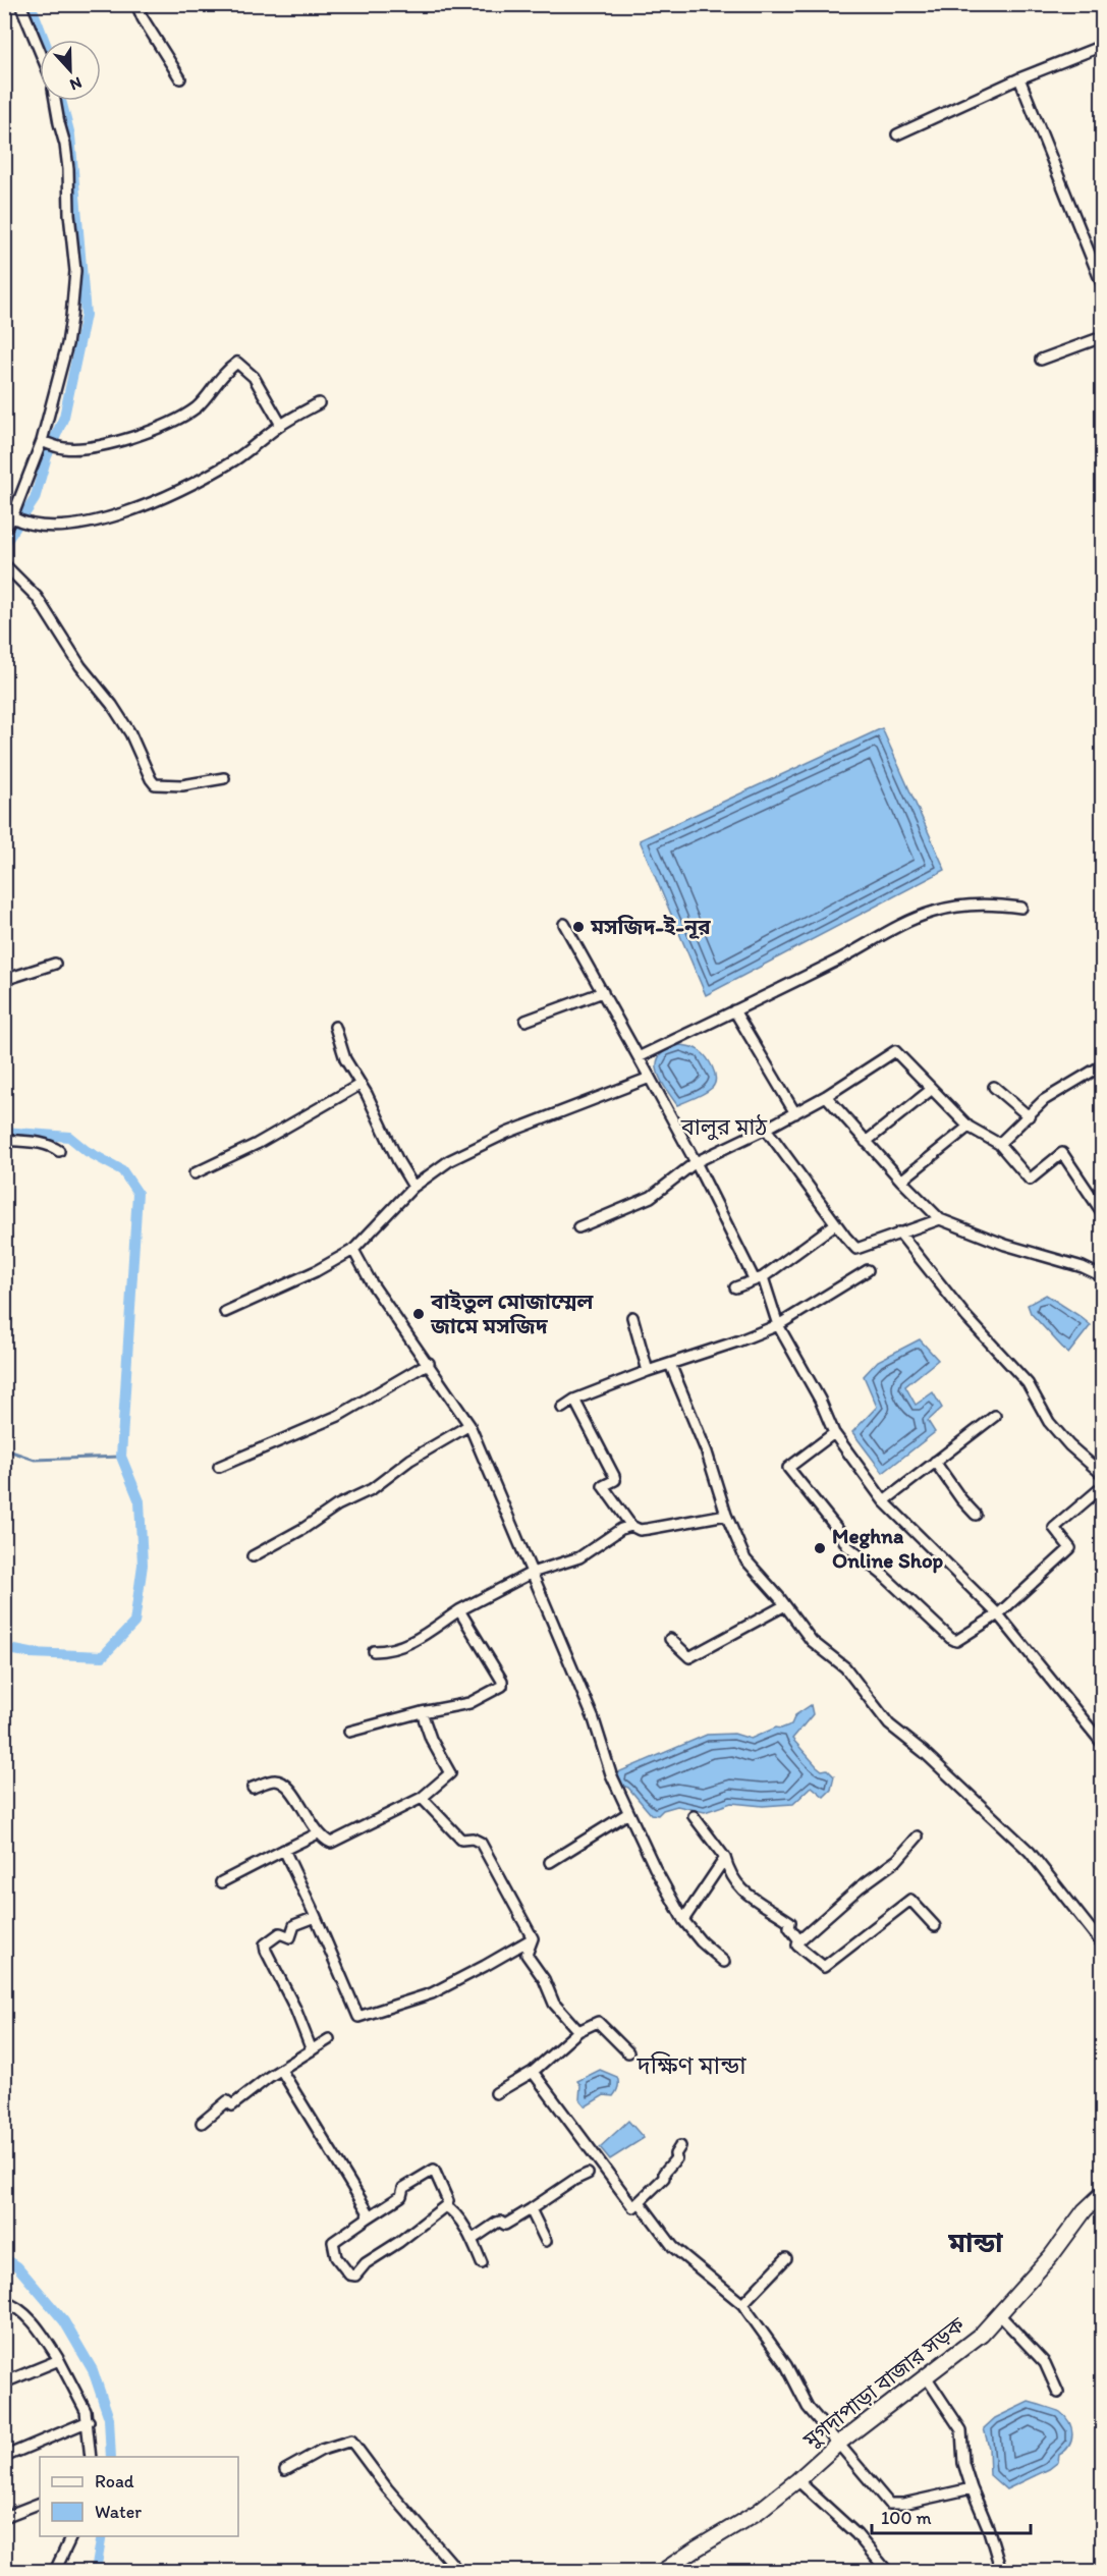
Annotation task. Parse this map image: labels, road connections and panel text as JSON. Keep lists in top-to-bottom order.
{
  "streets": {
    "street": ["মুগদাপাড়া বাজার সড়ক"]
  },
  "districts": ["বালুর মাঠ", "দক্ষিণ মান্ডা", "মান্ডা"],
  "places": ["মসজিদ-ই-নূর", "বাইতুল মোজাম্মেল জামে মসজিদ", "Meghna Online Shop"],
  "legend": ["Road", "Water"],
  "scale_bar": "100 m",
  "north": "bottom"
}
